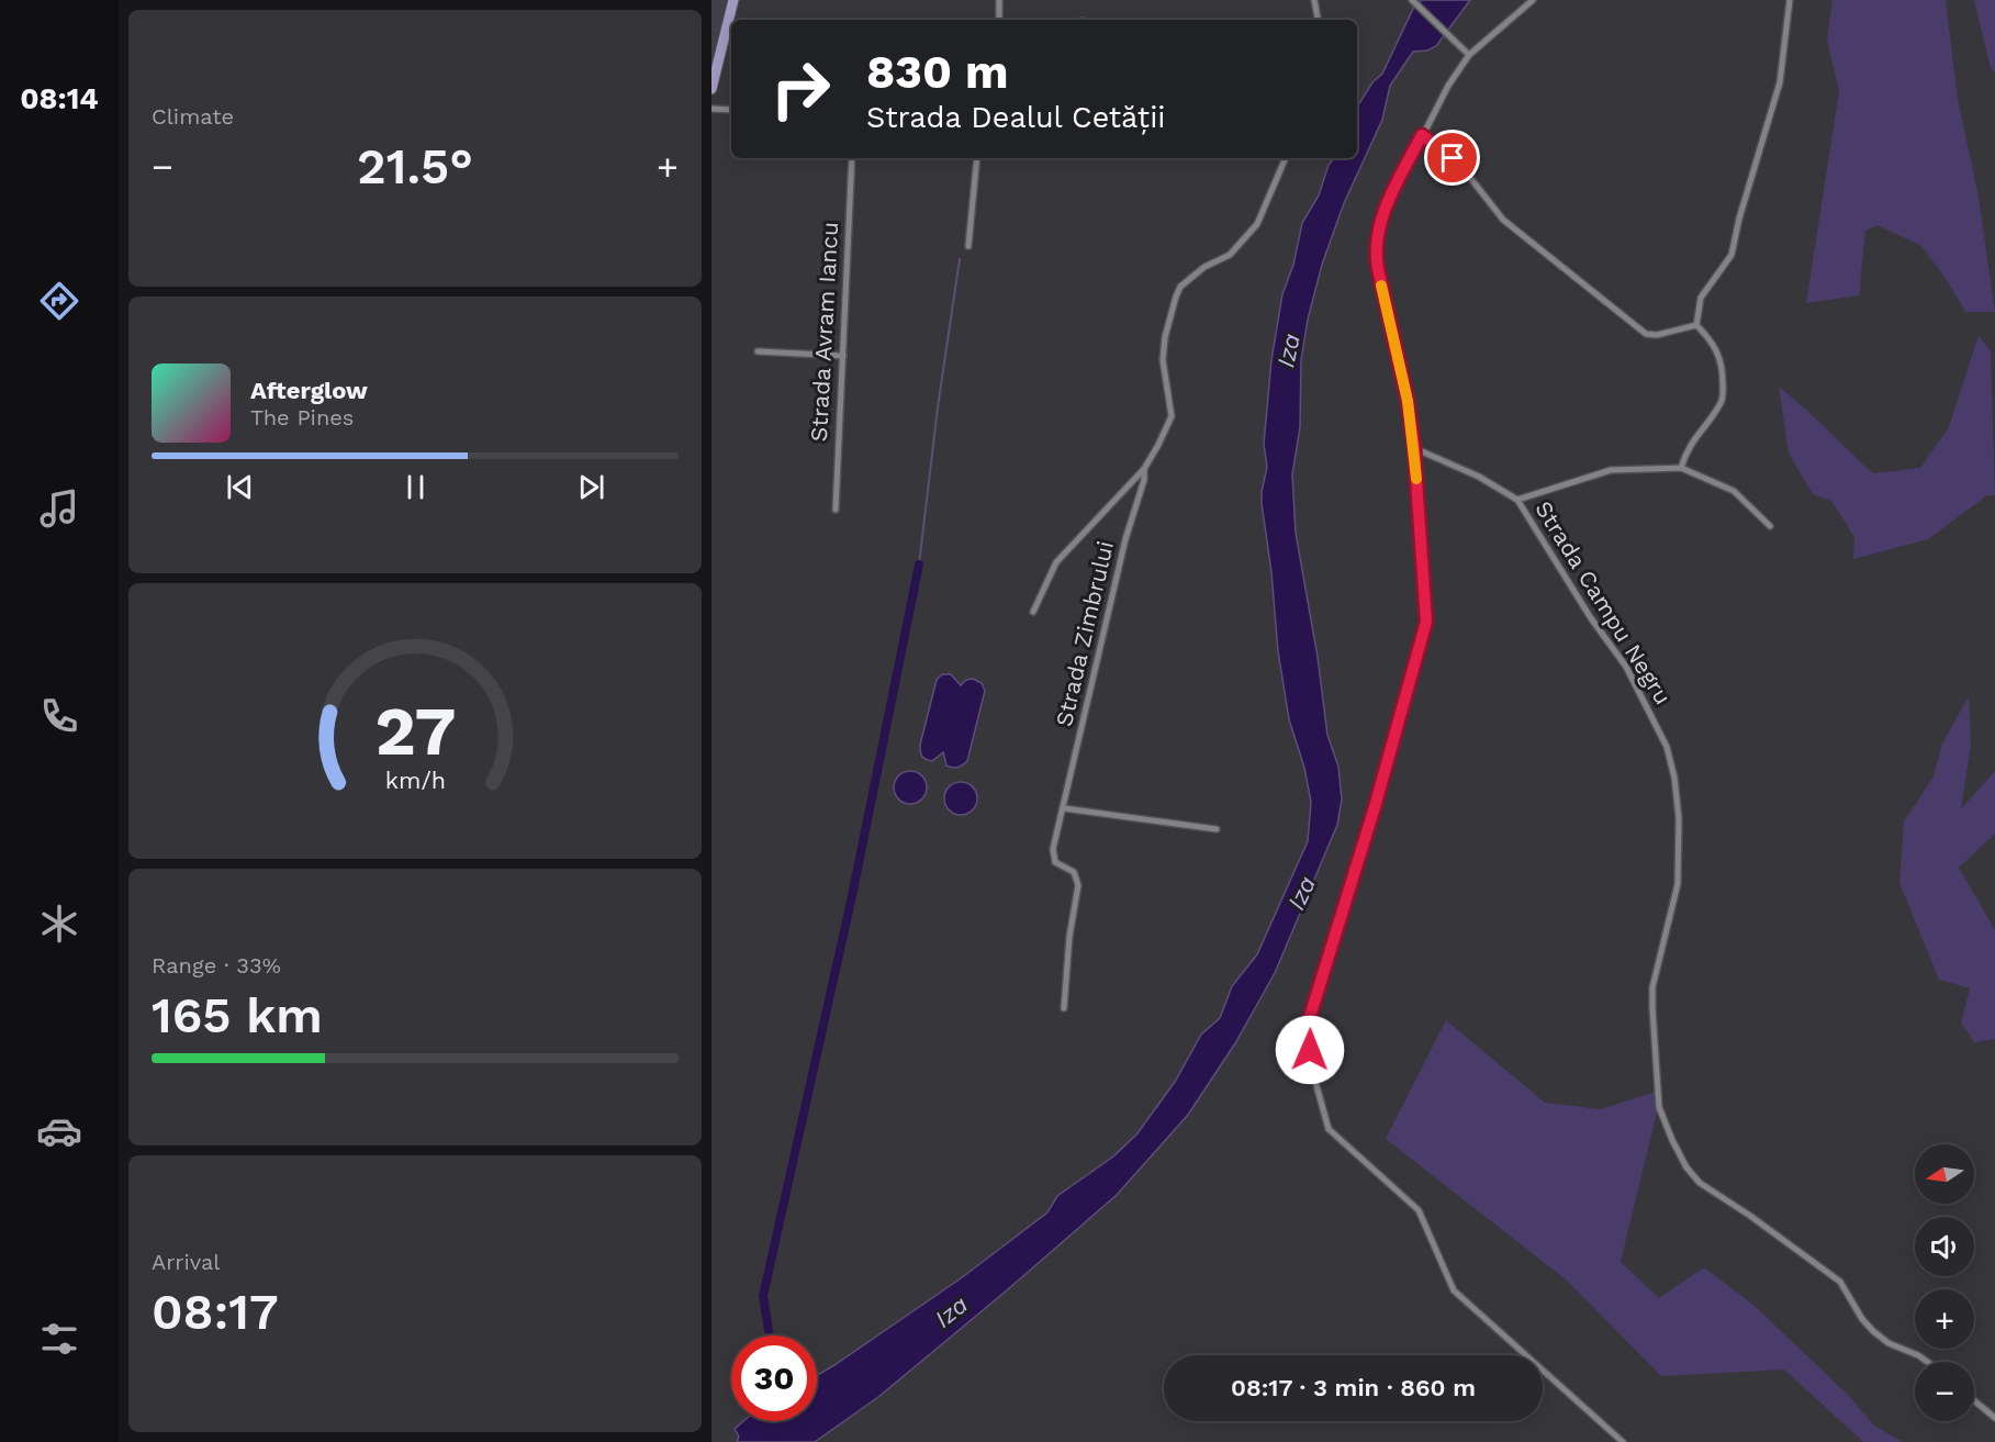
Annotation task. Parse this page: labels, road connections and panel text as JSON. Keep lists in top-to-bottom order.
{
  "streets": {
    "street": ["Strada Avram Iancu", "Strada Campu Negru", "Strada Zimbrului"]
  },
  "water": ["Iza"],
  "north": "left",
  "page": {
    "tabs": "08:14",
    "tile": [
      "Climate",
      ["Range · 33%", "165 km"],
      ["Arrival", "08:17"]
    ],
    "turn": ["830 m", "Strada Dealul Cetății"],
    "heat": ["−", "21.5°", "+"],
    "song": ["Afterglow", "The Pines"],
    "map_buttons": ["+", "−"],
    "limit": "30",
    "trip": "08:17 · 3 min · 860 m",
    "gauge": ["27", "km/h"]
  }
}
